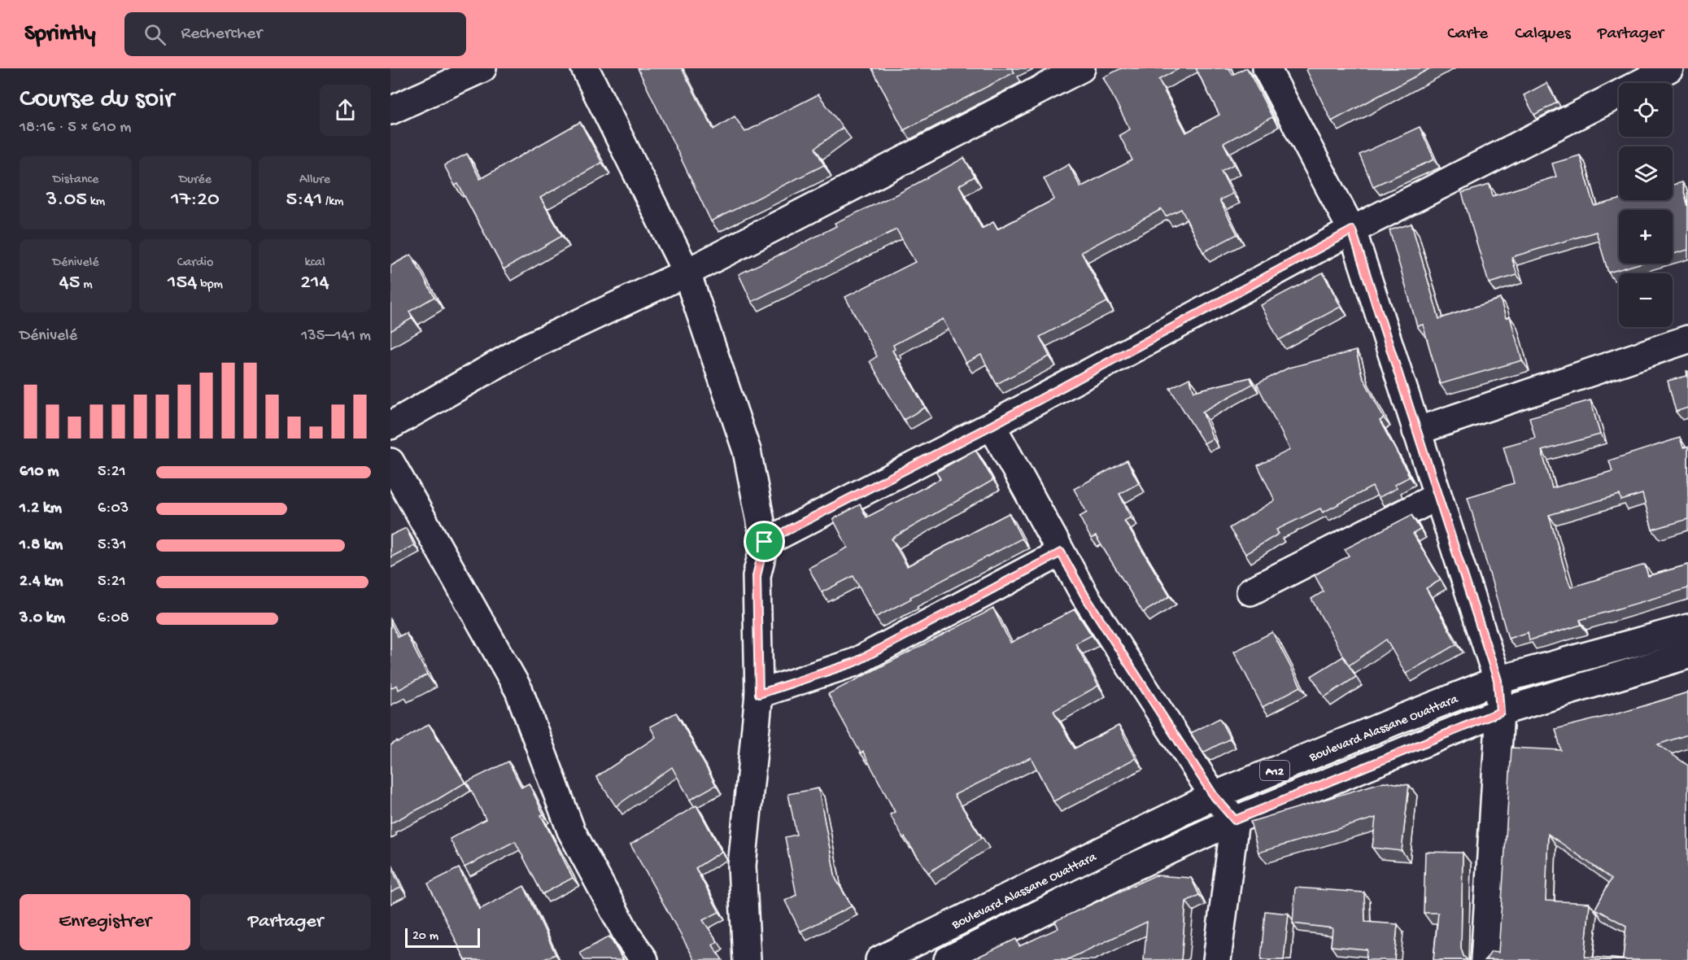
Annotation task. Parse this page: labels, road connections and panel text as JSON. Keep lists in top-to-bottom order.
{
  "streets": {
    "street": ["Boulevard Alassane Ouattara", "A12"]
  },
  "scale_bar": "20 m",
  "page": {
    "header": "Sprintly",
    "search": "Rechercher",
    "nav": ["Carte", "Calques", "Partager"],
    "heading": ["Course du soir", "18:16 · 5 × 610 m"],
    "map_buttons": ["+", "−"],
    "stats": [
      ["Distance", "3.05 km"],
      ["Durée", "17:20"],
      ["Allure", "5:41 /km"],
      ["Dénivelé", "45 m"],
      ["Cardio", "154 bpm"],
      ["kcal", "214"]
    ],
    "chart": ["Dénivelé", "135–141 m"],
    "list": [
      {
        "name": "610 m",
        "note": "5:21"
      },
      {
        "name": "1.2 km",
        "note": "6:03"
      },
      {
        "name": "1.8 km",
        "note": "5:31"
      },
      {
        "name": "2.4 km",
        "note": "5:21"
      },
      {
        "name": "3.0 km",
        "note": "6:08"
      }
    ],
    "buttons": ["Enregistrer", "Partager"],
    "scale": "20 m"
  }
}
